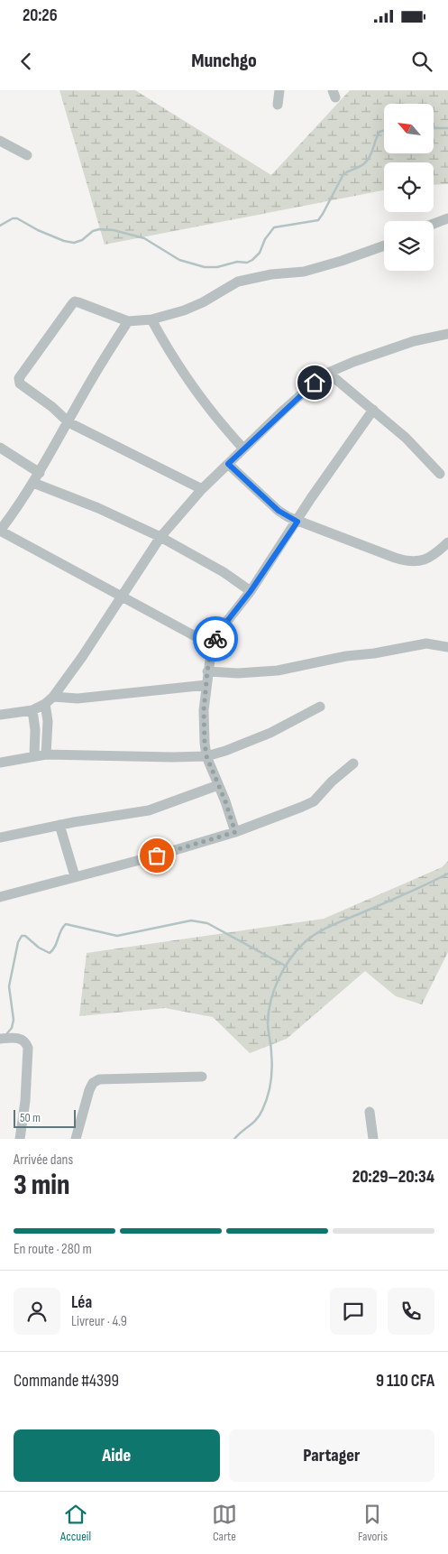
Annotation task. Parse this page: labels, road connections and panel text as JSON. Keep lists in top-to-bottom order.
{
  "scale_bar": "50 m",
  "north": "top left",
  "page": {
    "status": "20:26",
    "header": "Munchgo",
    "scale": "50 m",
    "heading": ["3 min", "Arrivée dans", "20:29–20:34"],
    "panel": [
      "Léa",
      "Livreur · 4.9",
      "Commande #4399",
      "9 110 CFA"
    ],
    "bar": "En route · 280 m",
    "buttons": ["Aide", "Partager"],
    "tabs": ["Accueil", "Carte", "Favoris"]
  }
}
